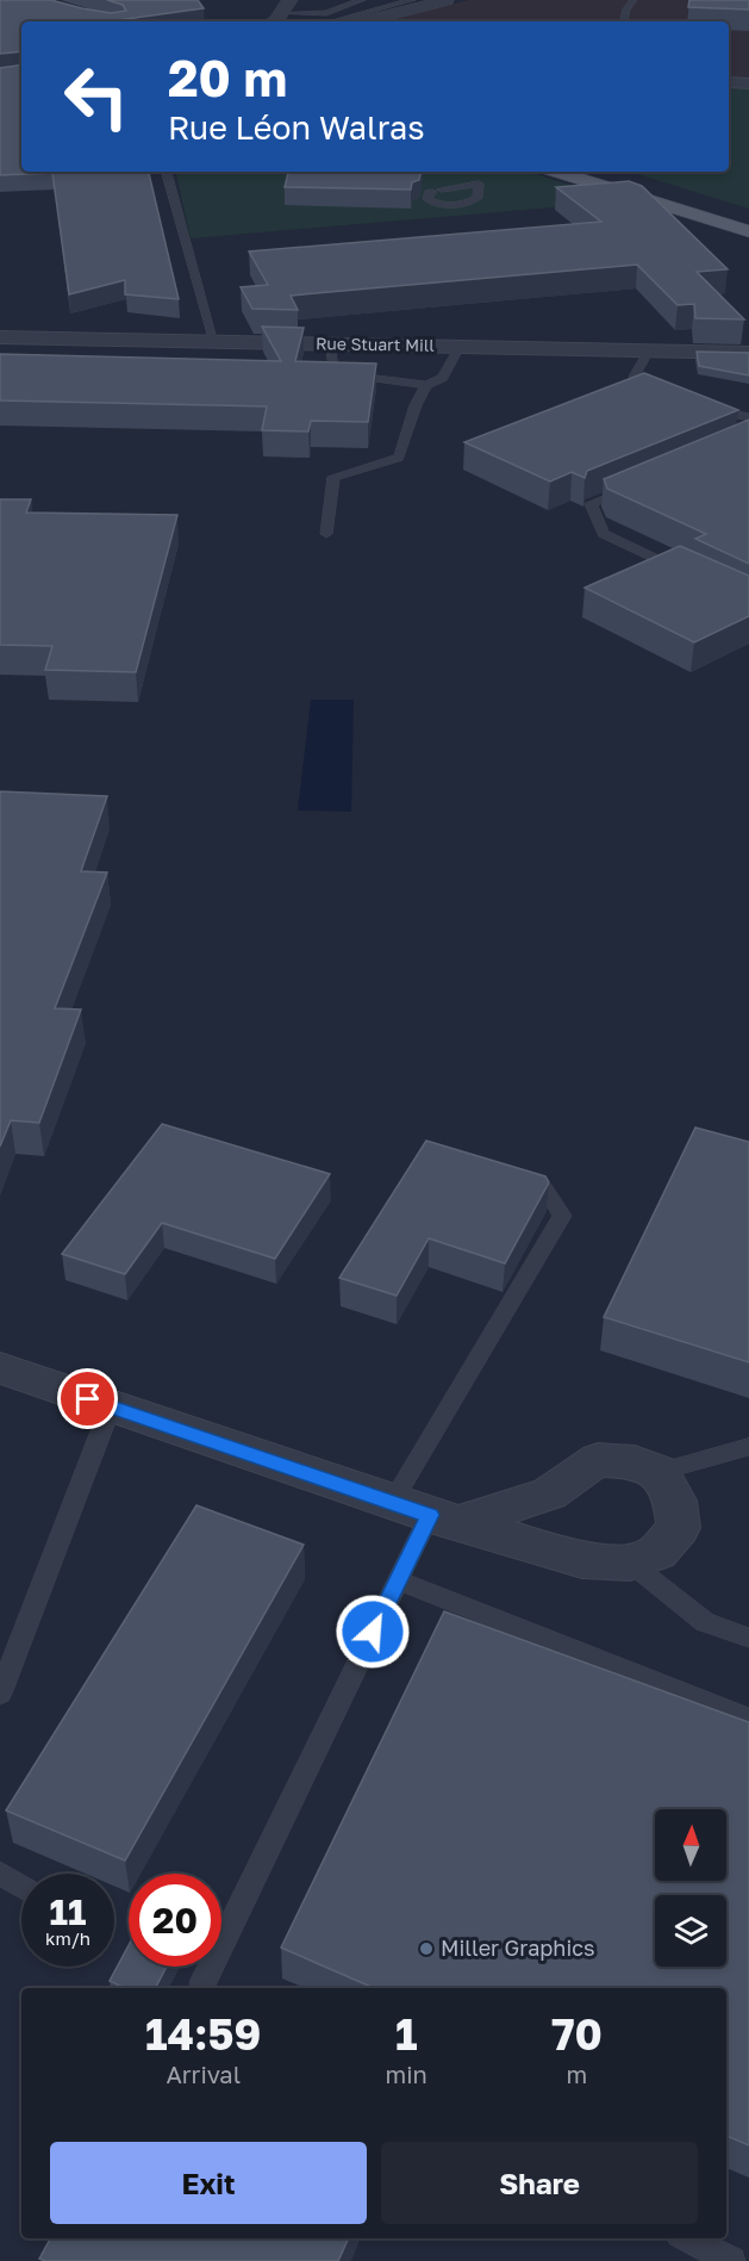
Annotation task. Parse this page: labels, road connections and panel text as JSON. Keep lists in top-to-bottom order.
{
  "streets": {
    "street": ["Rue Stuart Mill"]
  },
  "places": ["Miller Graphics"],
  "north": "top",
  "page": {
    "turn": ["20 m", "Rue Léon Walras"],
    "speed": "11 km/h",
    "limit": "20",
    "eta": [
      "14:59",
      "Arrival",
      "1",
      "min",
      "70",
      "m"
    ],
    "buttons": ["Exit", "Share"]
  }
}
